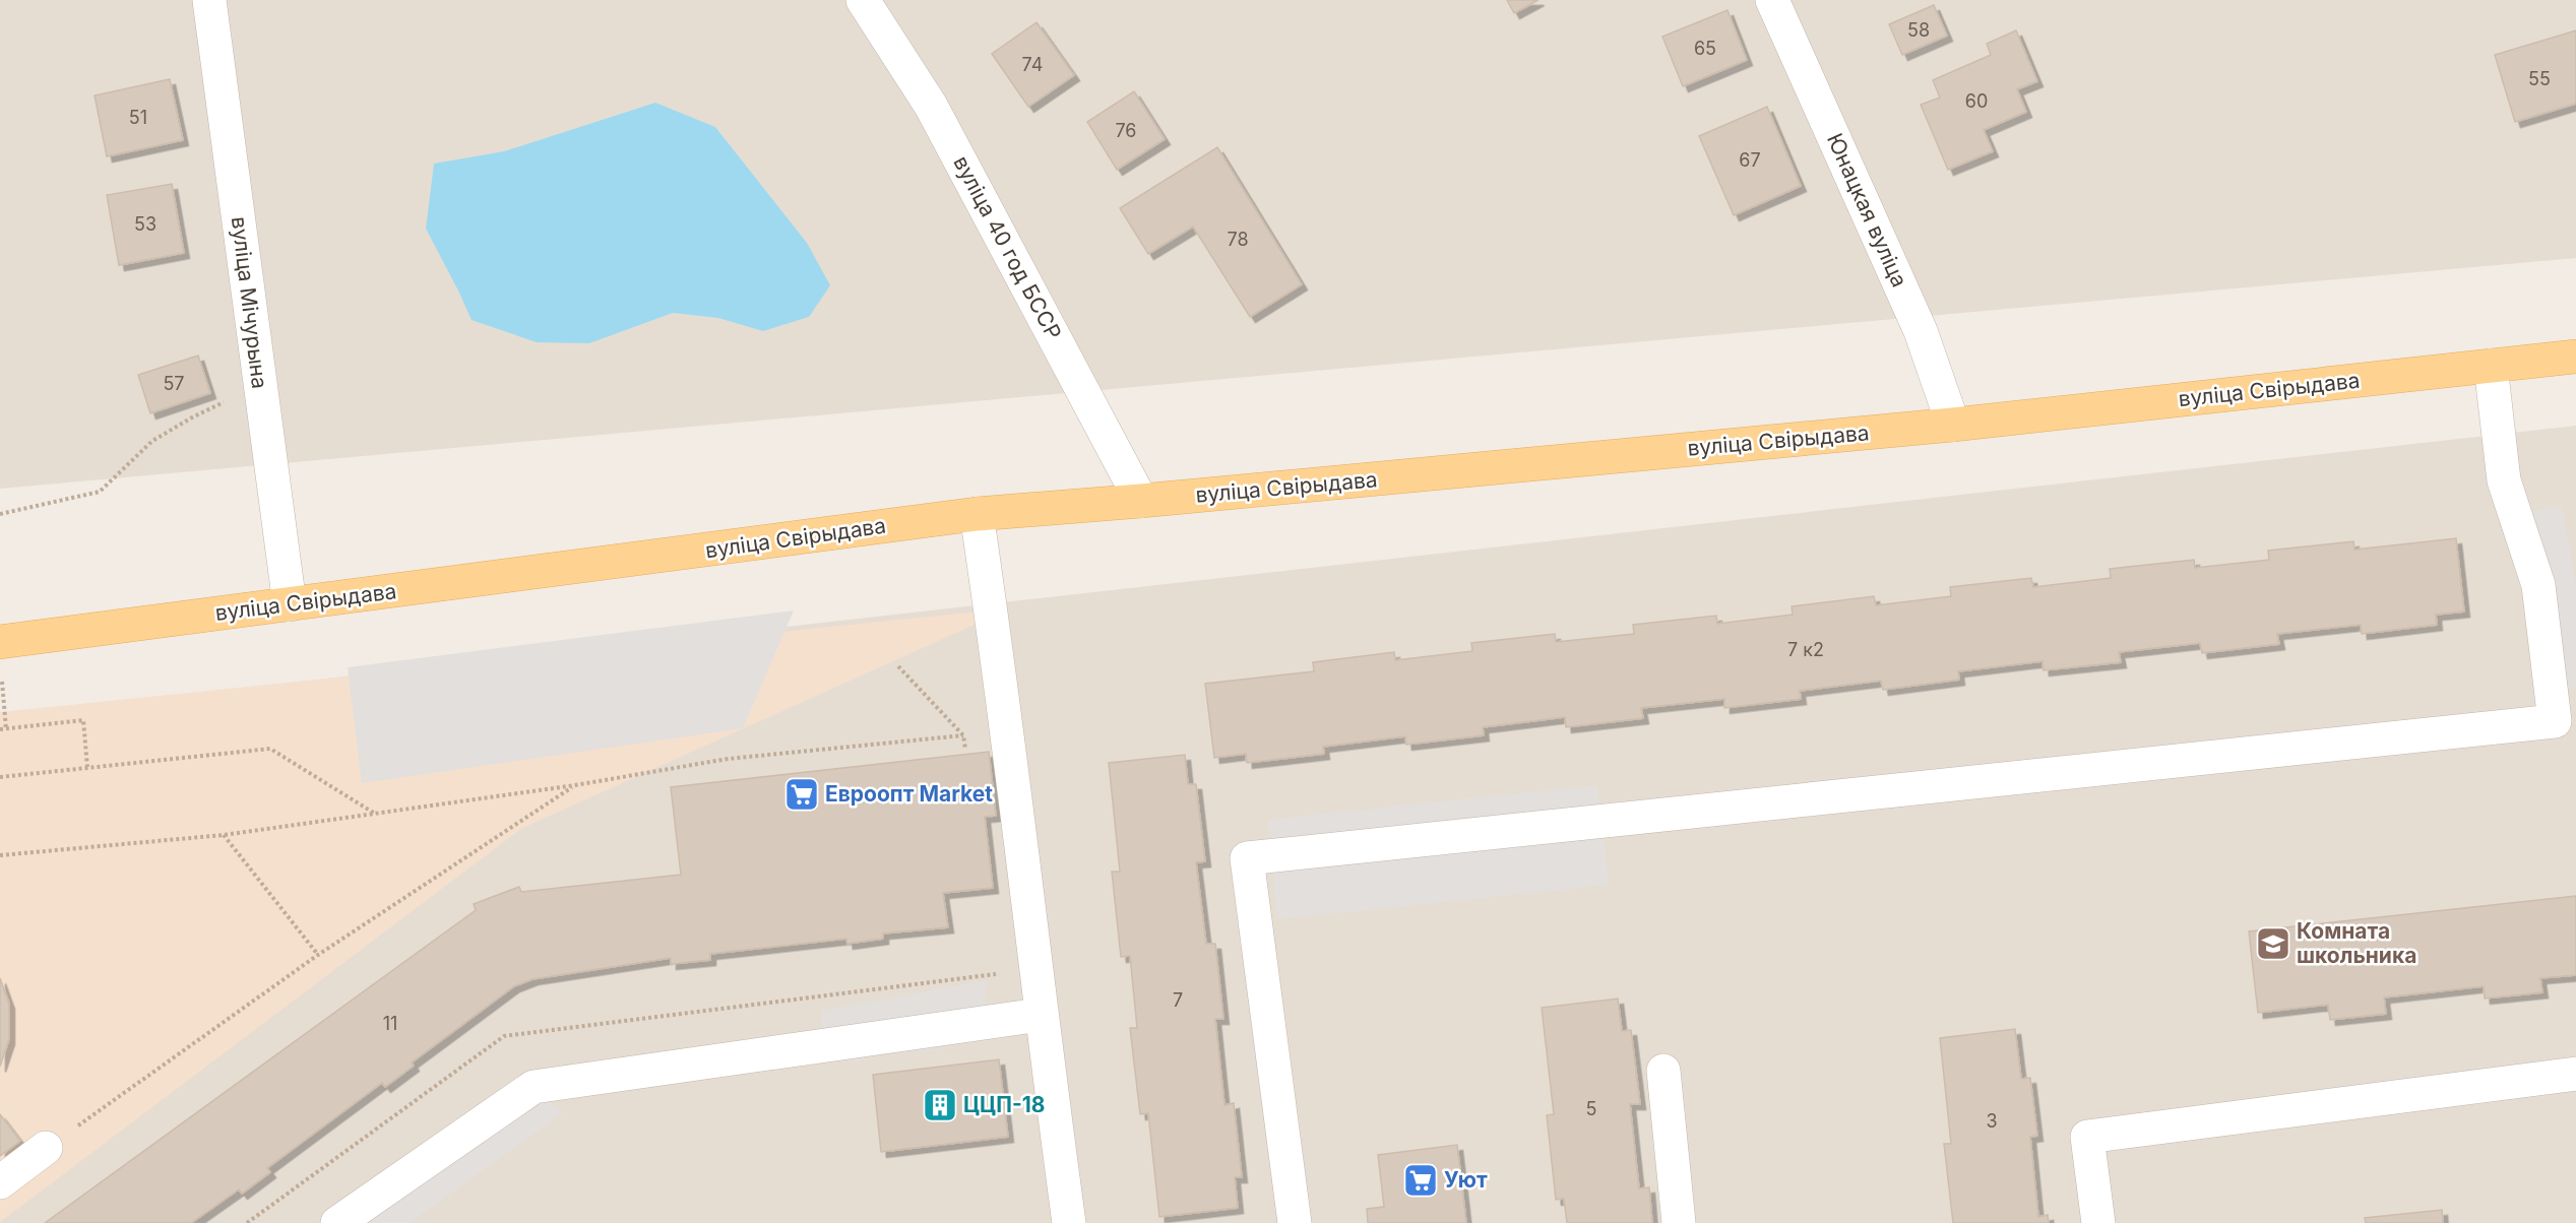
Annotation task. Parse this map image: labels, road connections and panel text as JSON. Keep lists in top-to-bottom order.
{
  "streets": {
    "main road": ["вуліца Свірыдава"],
    "street": ["Юнацкая вуліца", "вуліца 40 год БССР", "вуліца Мічурына"]
  },
  "crossings": [
    ["Юнацкая вуліца", "вуліца Свірыдава"],
    ["вуліца 40 год БССР", "вуліца Свірыдава"],
    ["вуліца Мічурына", "вуліца Свірыдава"]
  ],
  "places": {
    "supermarket": ["Евроопт Market", "Уют"],
    "school or university": ["Комната школьника"],
    "building": ["ЦЦП-18"]
  },
  "house_numbers": [
    "58",
    "65",
    "74",
    "55",
    "60",
    "51",
    "76",
    "67",
    "53",
    "78",
    "57",
    "7 к2",
    "7",
    "11",
    "5",
    "3"
  ]
}
